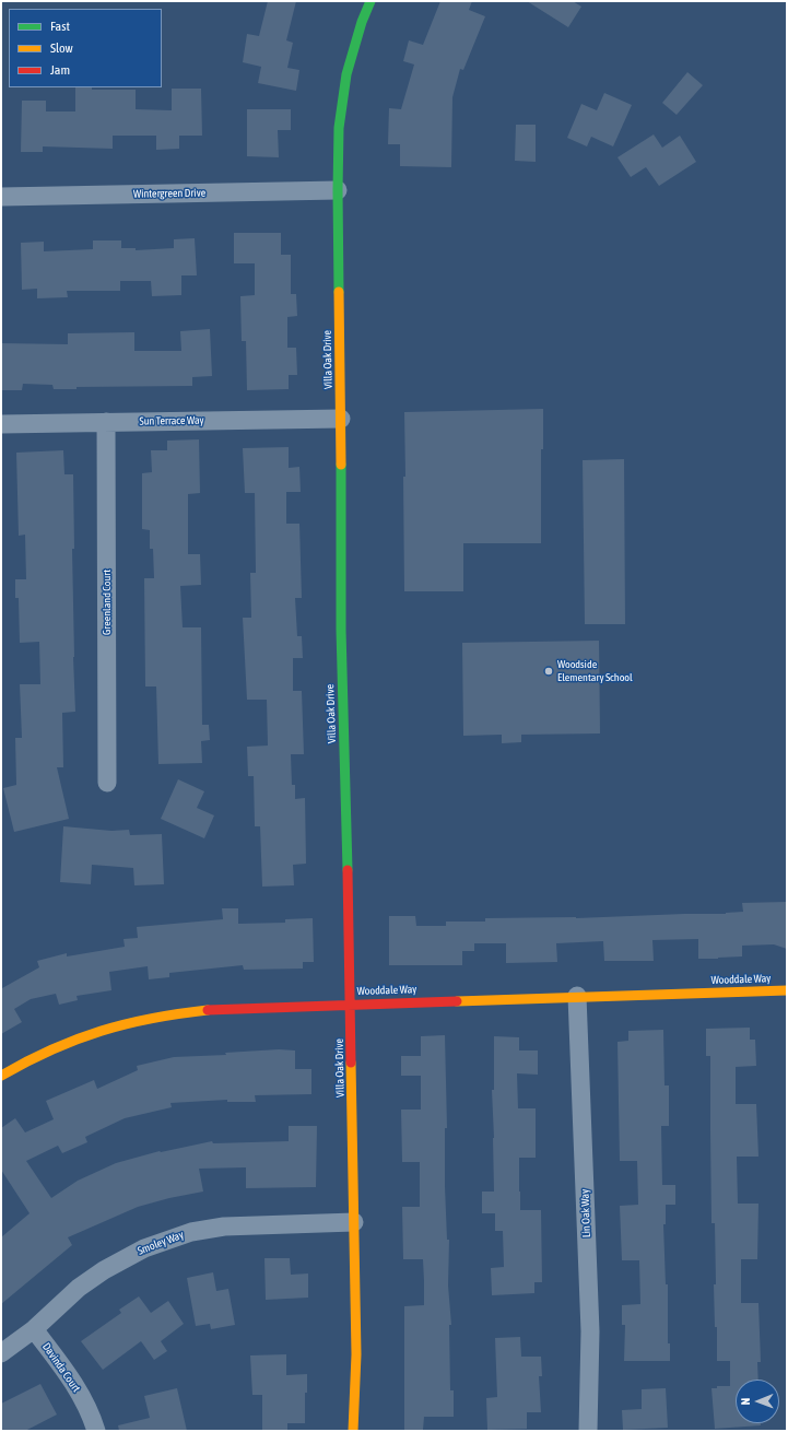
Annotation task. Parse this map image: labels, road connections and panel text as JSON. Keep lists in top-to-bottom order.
{
  "streets": {
    "street": [
      "Wintergreen Drive",
      "Villa Oak Drive",
      "Sun Terrace Way",
      "Greenland Court",
      "Wooddale Way",
      "Lin Oak Way",
      "Smoley Way",
      "Davinda Court"
    ]
  },
  "crossings": [
    ["Wintergreen Drive", "Villa Oak Drive"],
    ["Villa Oak Drive", "Sun Terrace Way"],
    ["Villa Oak Drive", "Wooddale Way"],
    ["Villa Oak Drive", "Smoley Way"],
    ["Sun Terrace Way", "Greenland Court"],
    ["Wooddale Way", "Lin Oak Way"],
    ["Smoley Way", "Davinda Court"]
  ],
  "places": ["Woodside Elementary School"],
  "legend": ["Fast", "Slow", "Jam"],
  "north": "left"
}
